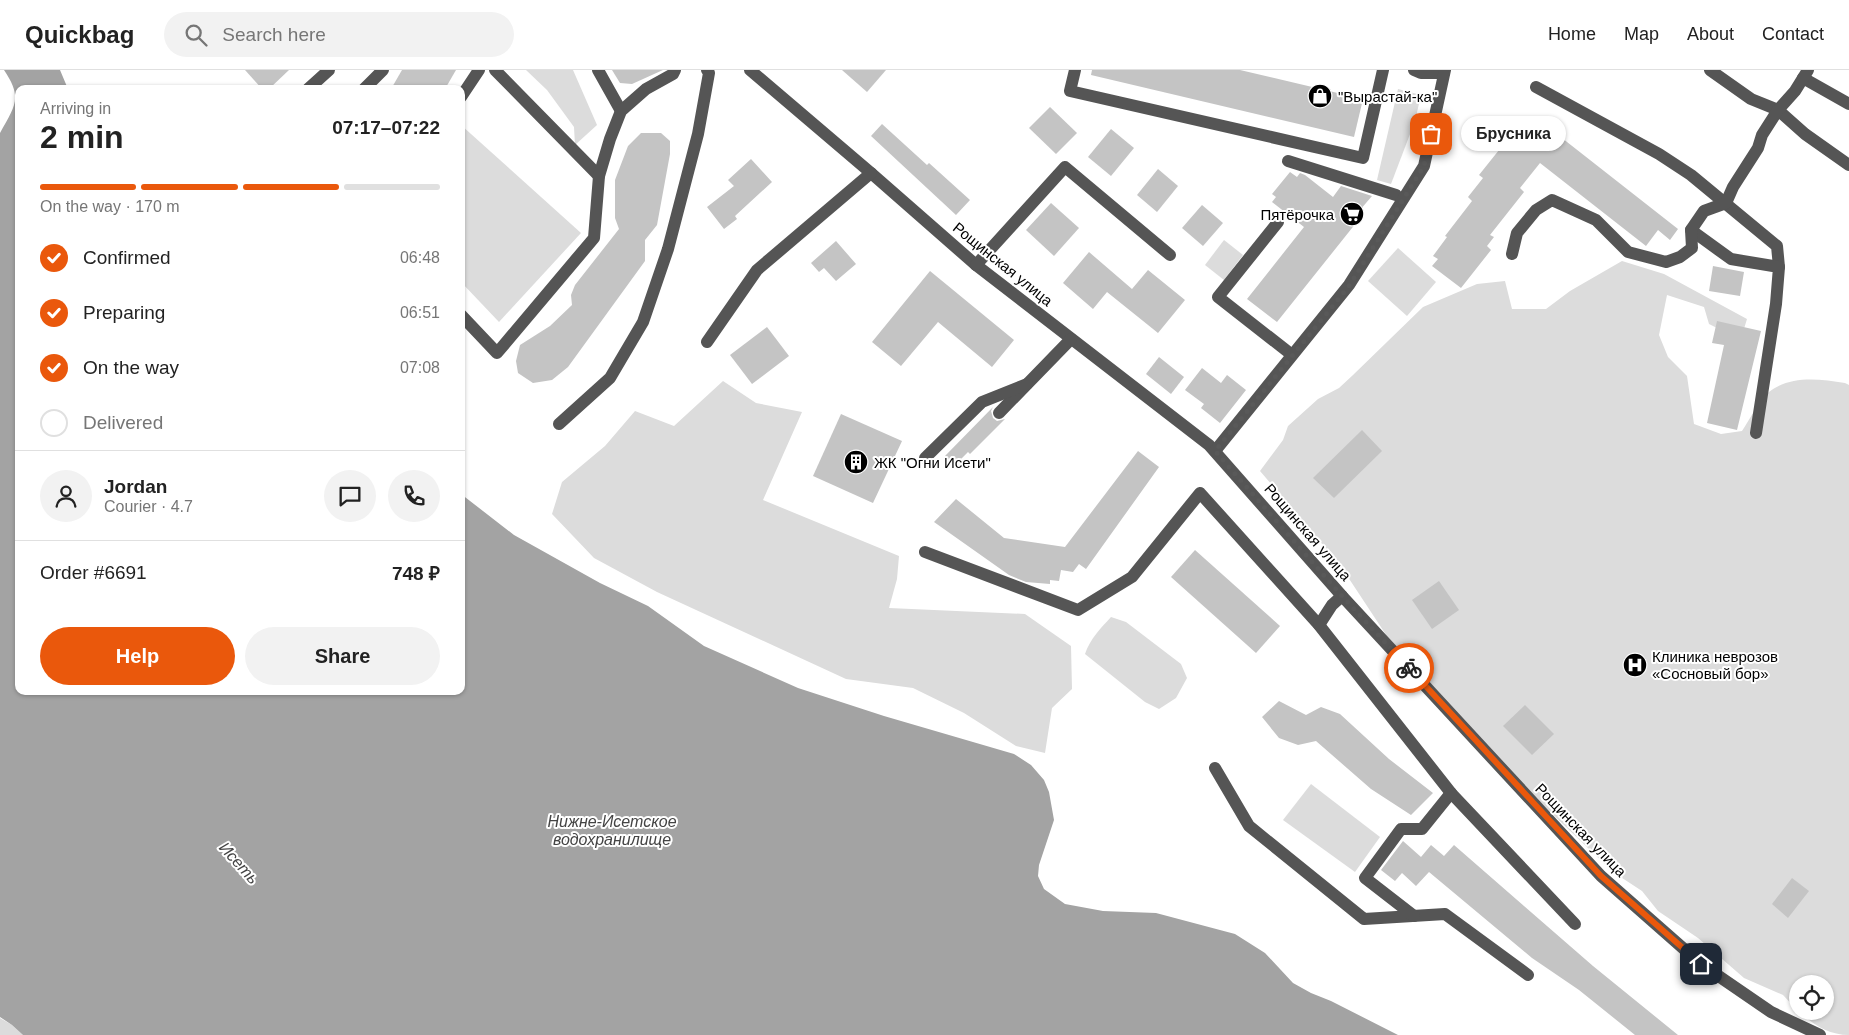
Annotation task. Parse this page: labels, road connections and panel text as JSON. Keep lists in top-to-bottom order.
{
  "streets": {
    "street": ["Рощинская улица"]
  },
  "water": ["Нижне-Исетское водохранилище", "Исеть"],
  "places": {
    "shop": ["\"Вырастай-ка\""],
    "other": ["Брусника"],
    "supermarket": ["Пятёрочка"],
    "building": ["ЖК \"Огни Исети\""],
    "hospital": ["Клиника неврозов «Сосновый бор»"]
  },
  "page": {
    "header": "Quickbag",
    "search": "Search here",
    "nav": [
      "Home",
      "Map",
      "About",
      "Contact"
    ],
    "heading": ["2 min", "Arriving in", "07:17–07:22"],
    "panel": [
      "Jordan",
      "Courier · 4.7",
      "Order #6691",
      "748 ₽"
    ],
    "bubble": "Брусника",
    "bar": "On the way · 170 m",
    "list": [
      ["Confirmed", "06:48"],
      ["Preparing", "06:51"],
      ["On the way", "07:08"],
      "Delivered"
    ],
    "buttons": ["Help", "Share"]
  }
}
